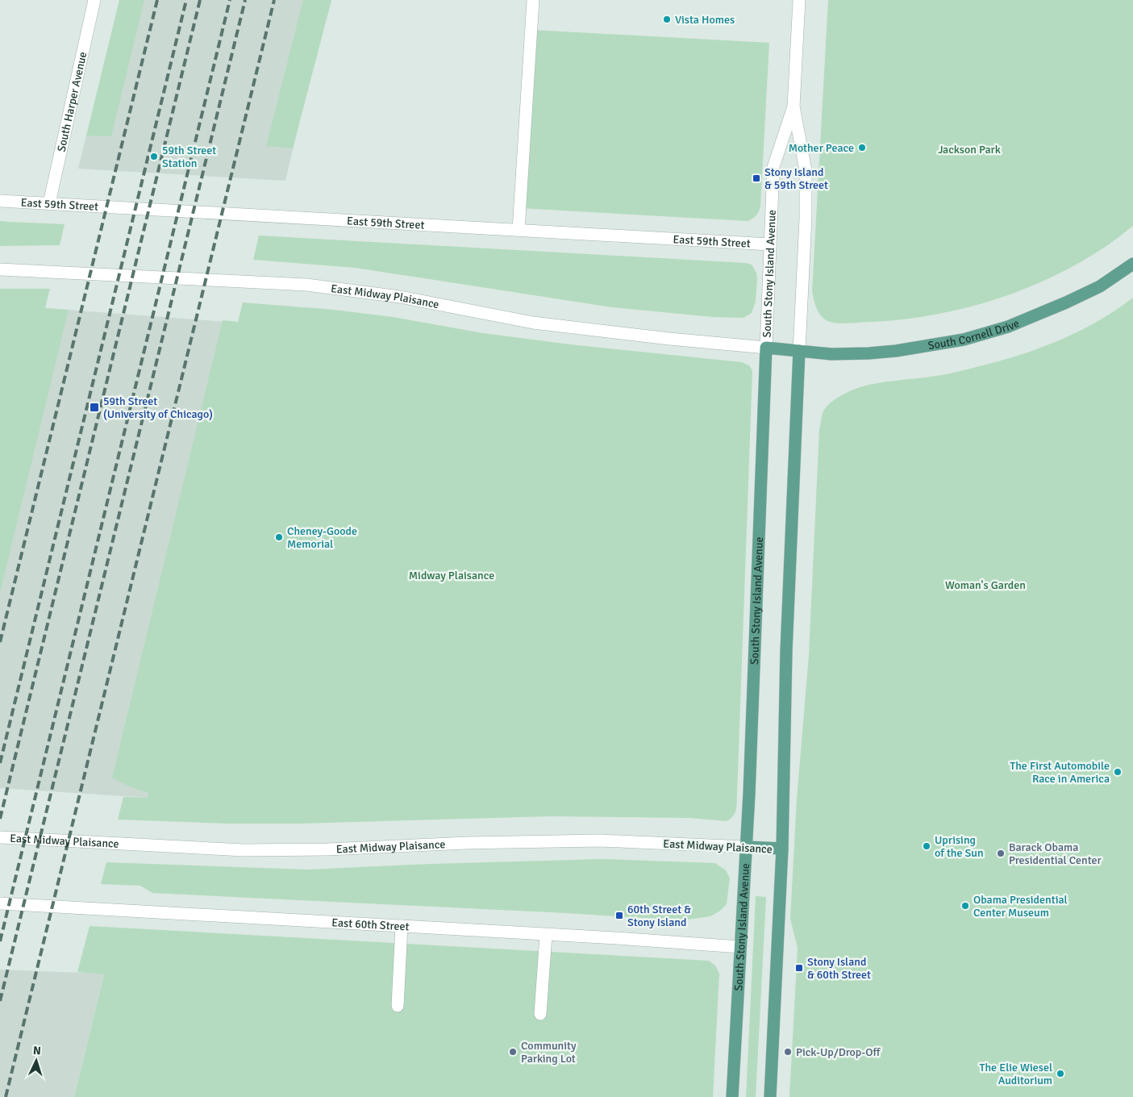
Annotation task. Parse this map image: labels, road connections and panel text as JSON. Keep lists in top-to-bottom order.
{
  "streets": {
    "main road": ["South Stony Island Avenue", "East Midway Plaisance", "South Cornell Drive"],
    "street": ["South Harper Avenue", "East 59th Street", "East 60th Street"]
  },
  "crossings": [
    ["South Harper Avenue", "East 59th Street"],
    ["East 59th Street", "South Stony Island Avenue"],
    ["South Stony Island Avenue", "East Midway Plaisance"],
    ["South Stony Island Avenue", "South Cornell Drive"],
    ["South Stony Island Avenue", "East 60th Street"],
    ["East Midway Plaisance", "South Cornell Drive"]
  ],
  "parks": ["Jackson Park", "Midway Plaisance", "Woman's Garden"],
  "places": {
    "other": [
      "Vista Homes",
      "Mother Peace",
      "59th Street Station",
      "Cheney-Goode Memorial",
      "The First Automobile Race in America",
      "Uprising of the Sun",
      "Barack Obama Presidential Center",
      "Obama Presidential Center Museum",
      "Community Parking Lot",
      "Pick-Up/Drop-Off",
      "The Elie Wiesel Auditorium"
    ],
    "transit": [
      "Stony Island & 59th Street",
      "59th Street (University of Chicago)",
      "60th Street & Stony Island",
      "Stony Island & 60th Street"
    ]
  },
  "north": "top"
}
